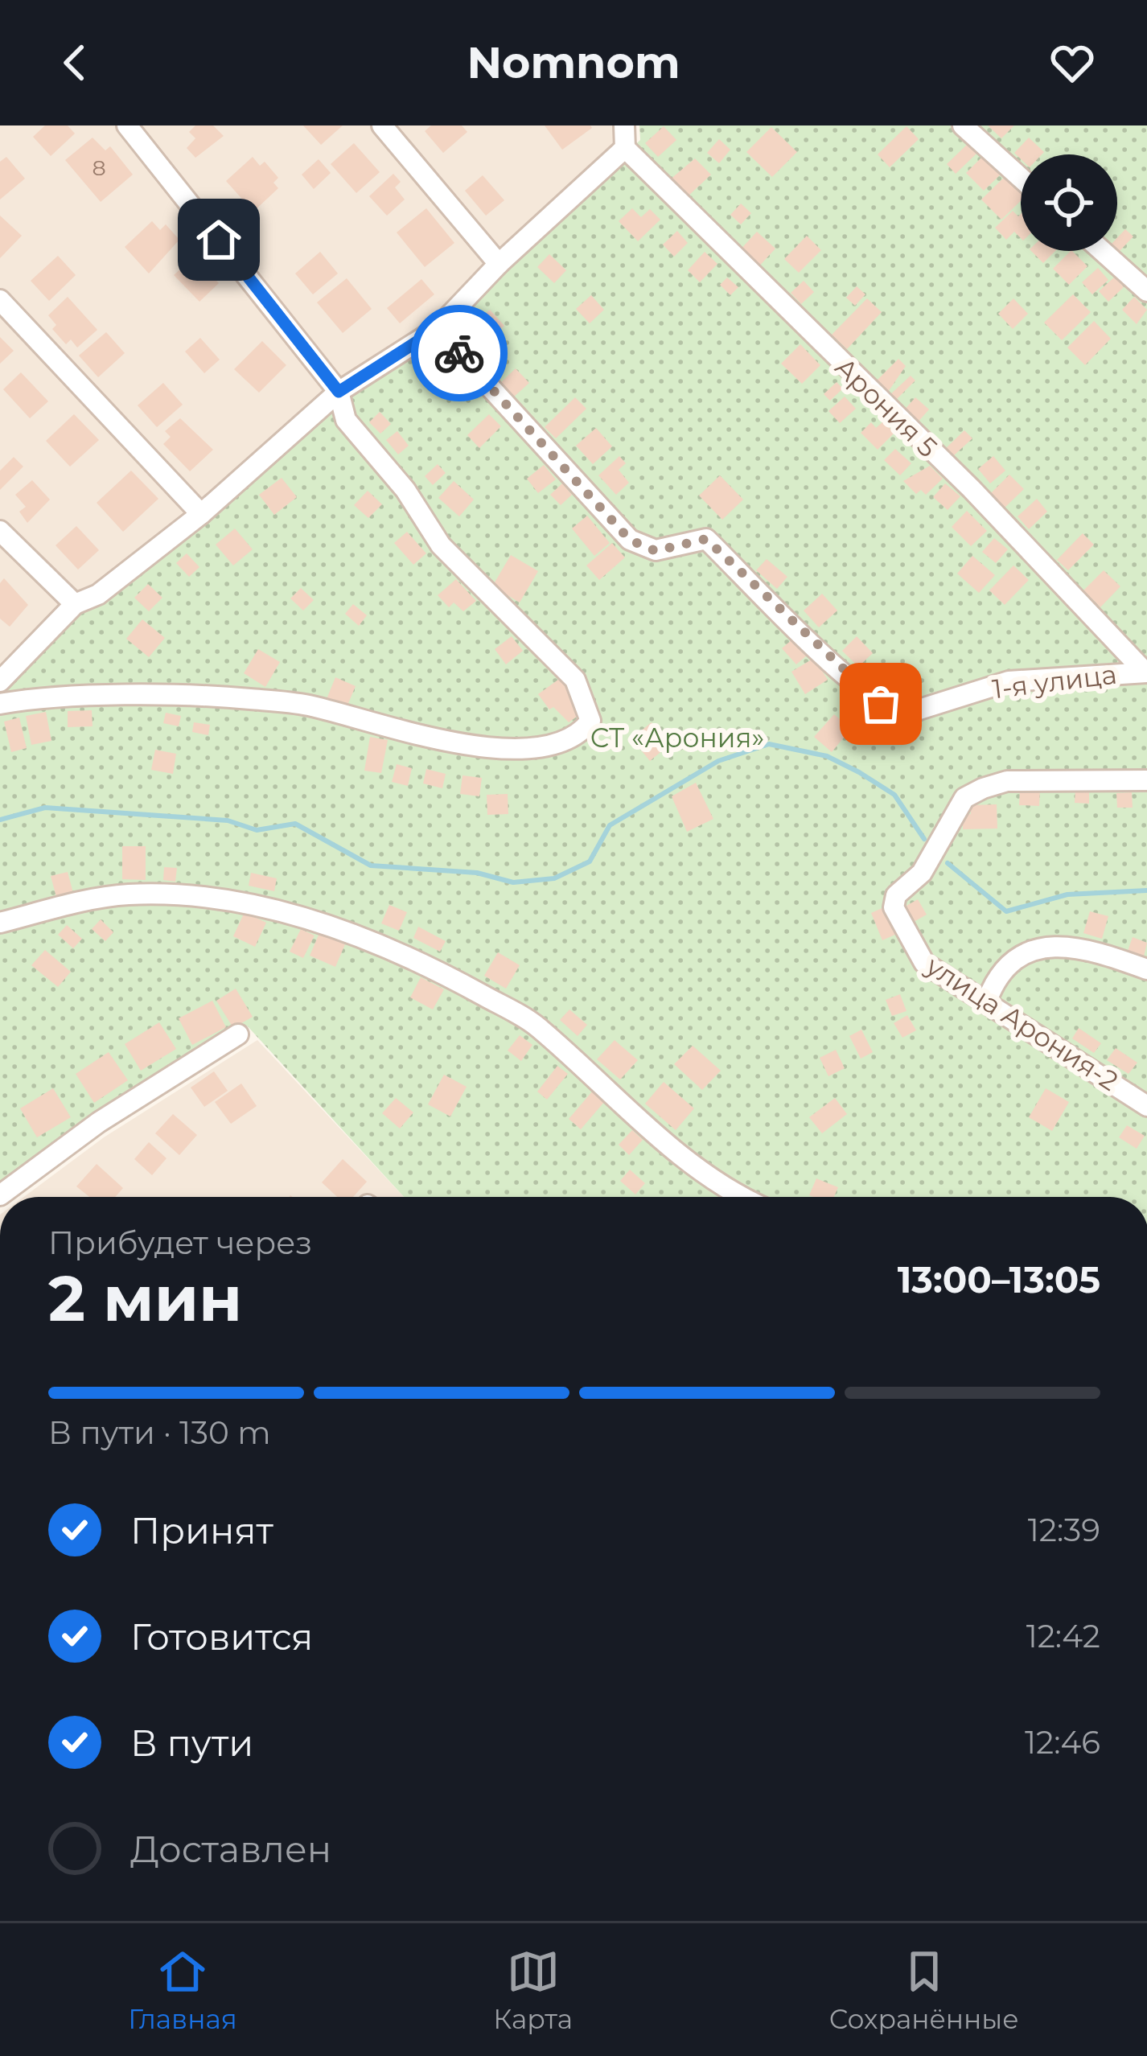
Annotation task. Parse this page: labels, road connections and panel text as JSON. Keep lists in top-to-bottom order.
{
  "streets": {
    "street": ["Арония 5", "1-я улица", "улица Арония-2"]
  },
  "crossings": [
    ["Арония 5", "1-я улица"]
  ],
  "parks": ["СТ «Арония»"],
  "house_numbers": ["8"],
  "page": {
    "header": "Nomnom",
    "heading": ["2 мин", "Прибудет через", "13:00–13:05"],
    "bar": "В пути · 130 m",
    "list": [
      ["Принят", "12:39"],
      ["Готовится", "12:42"],
      ["В пути", "12:46"],
      "Доставлен"
    ],
    "tabs": ["Главная", "Карта", "Сохранённые"]
  }
}
